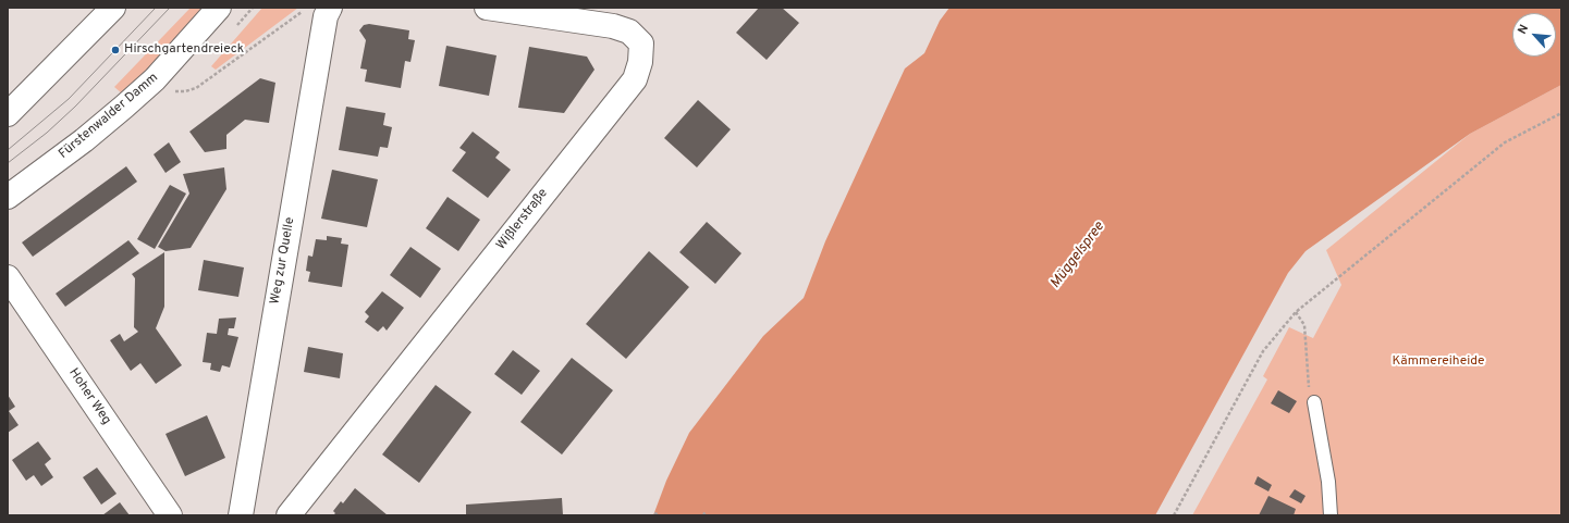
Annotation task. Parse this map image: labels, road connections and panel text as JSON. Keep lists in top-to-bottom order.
{
  "streets": {
    "street": [
      "Fürstenwalder Damm",
      "Wißlerstraße",
      "Weg zur Quelle",
      "Hoher Weg"
    ]
  },
  "water": ["Müggelspree"],
  "parks": ["Kämmereiheide"],
  "places": ["Hirschgartendreieck"],
  "north": "top left"
}
